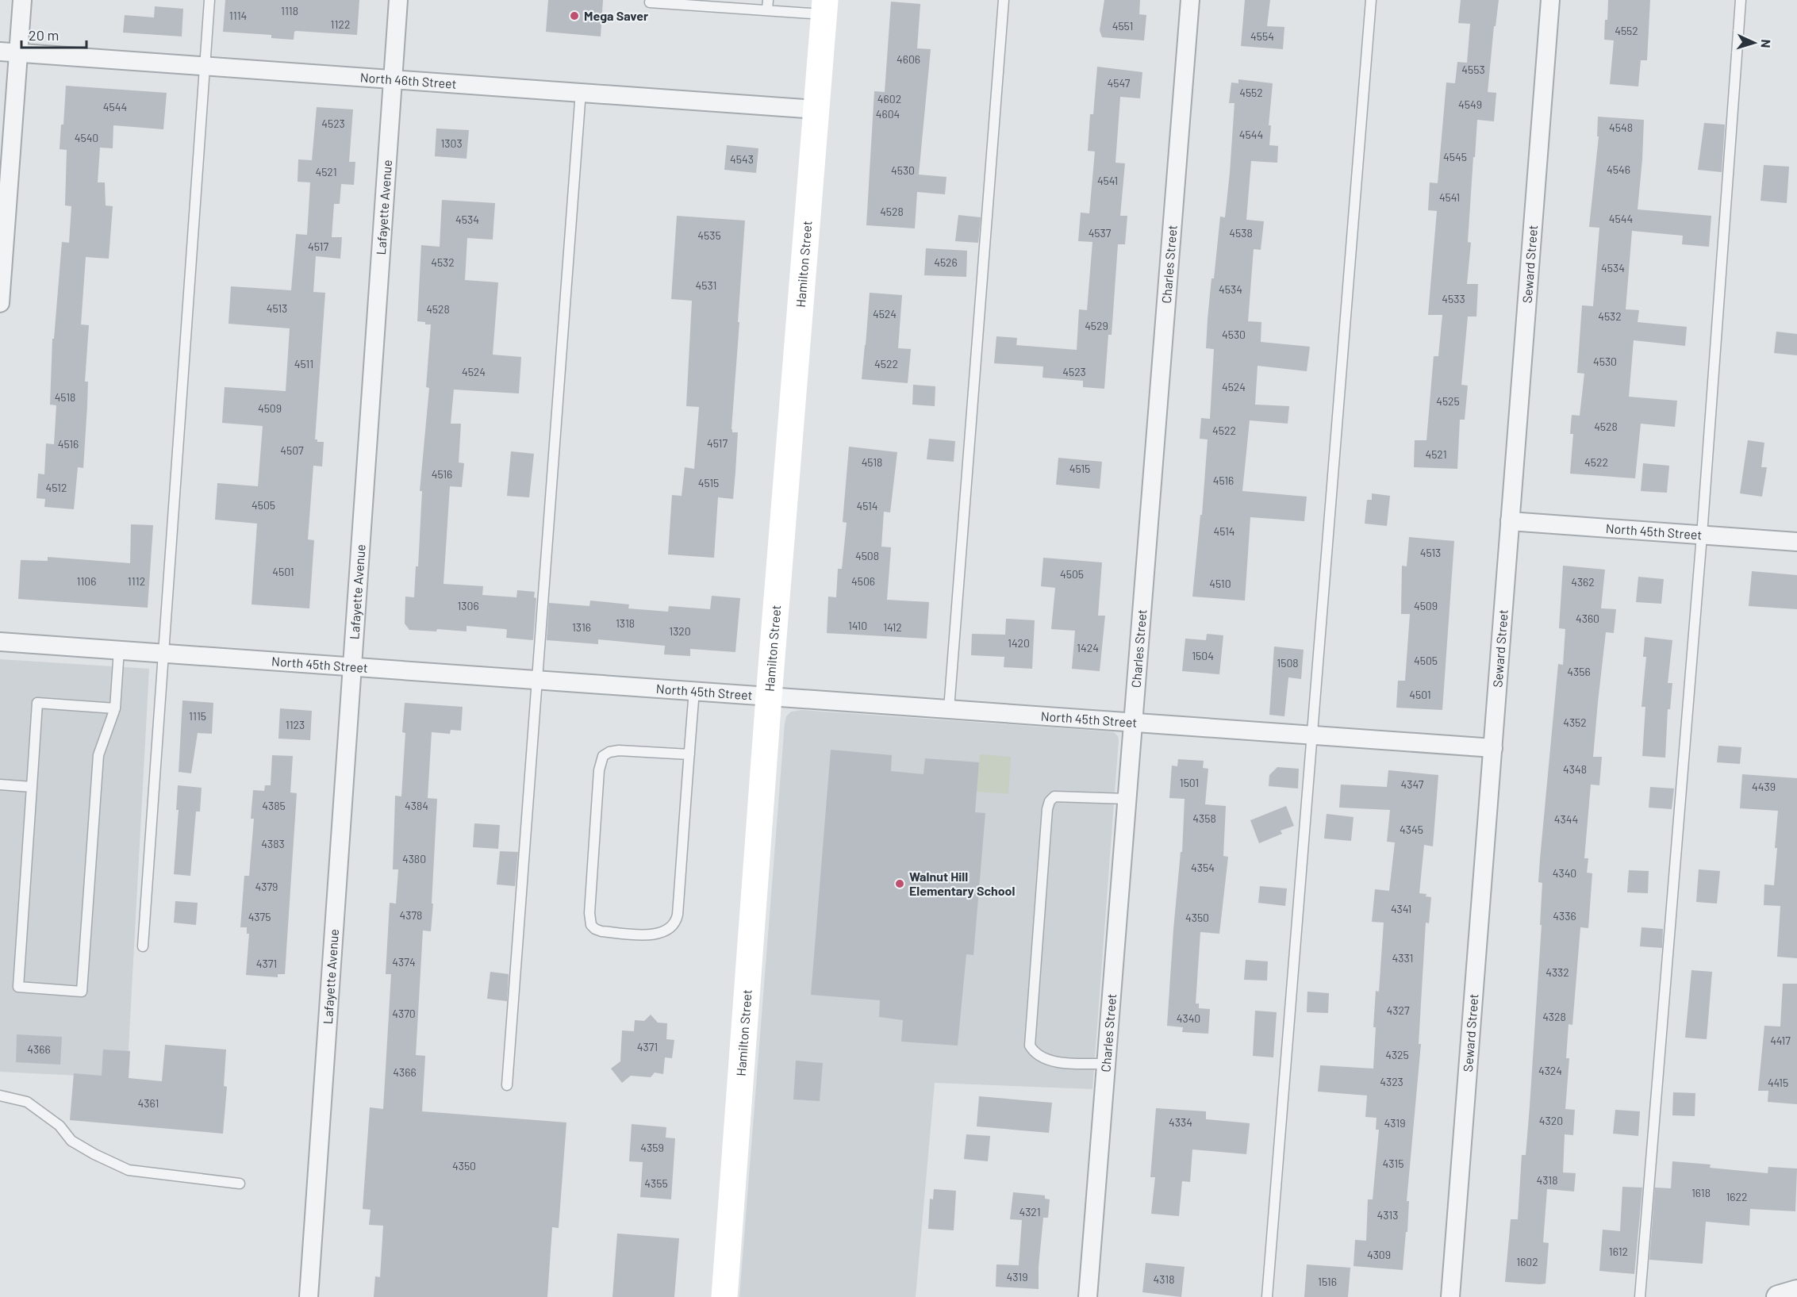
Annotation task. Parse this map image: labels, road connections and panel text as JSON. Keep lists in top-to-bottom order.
{
  "streets": {
    "main road": ["Hamilton Street"],
    "street": [
      "North 46th Street",
      "Lafayette Avenue",
      "Charles Street",
      "Seward Street",
      "North 45th Street"
    ]
  },
  "crossings": [
    ["North 46th Street", "Lafayette Avenue"],
    ["North 46th Street", "Hamilton Street"],
    ["Lafayette Avenue", "North 45th Street"],
    ["Hamilton Street", "North 45th Street"],
    ["Charles Street", "North 45th Street"],
    ["Seward Street", "North 45th Street"]
  ],
  "places": ["Mega Saver", "Walnut Hill Elementary School"],
  "house_numbers": [
    "1118",
    "1114",
    "1122",
    "4551",
    "4552",
    "4554",
    "4606",
    "4553",
    "4547",
    "4552",
    "4602",
    "4549",
    "4544",
    "4604",
    "4523",
    "4548",
    "4544",
    "4540",
    "1303",
    "4545",
    "4543",
    "4546",
    "4530",
    "4521",
    "4541",
    "4541",
    "4528",
    "4544",
    "4534",
    "4537",
    "4538",
    "4535",
    "4517",
    "4532",
    "4526",
    "4534",
    "4531",
    "4534",
    "4533",
    "4513",
    "4528",
    "4524",
    "4532",
    "4529",
    "4530",
    "4530",
    "4511",
    "4522",
    "4524",
    "4523",
    "4524",
    "4518",
    "4525",
    "4509",
    "4528",
    "4522",
    "4517",
    "4516",
    "4507",
    "4521",
    "4518",
    "4522",
    "4515",
    "4516",
    "4516",
    "4515",
    "4512",
    "4505",
    "4514",
    "4514",
    "4513",
    "4508",
    "4501",
    "4505",
    "1106",
    "1112",
    "4506",
    "4362",
    "4510",
    "1306",
    "4509",
    "4360",
    "1318",
    "1410",
    "1316",
    "1412",
    "1320",
    "1420",
    "1424",
    "1504",
    "4505",
    "1508",
    "4356",
    "4501",
    "1115",
    "4352",
    "1123",
    "4348",
    "1501",
    "4347",
    "4439",
    "4385",
    "4384",
    "4358",
    "4344",
    "4345",
    "4383",
    "4380",
    "4354",
    "4340",
    "4379",
    "4341",
    "4378",
    "4336",
    "4375",
    "4350",
    "4331",
    "4374",
    "4371",
    "4332",
    "4327",
    "4370",
    "4328",
    "4340",
    "4417",
    "4371",
    "4366",
    "4325",
    "4324",
    "4366",
    "4323",
    "4415",
    "4361",
    "4320",
    "4334",
    "4319",
    "4359",
    "4315",
    "4350",
    "4318",
    "4355",
    "1618",
    "1622",
    "4321",
    "4313",
    "1612",
    "4309",
    "1602",
    "4319",
    "4318",
    "1516"
  ],
  "scale_bar": "20 m",
  "north": "right"
}
